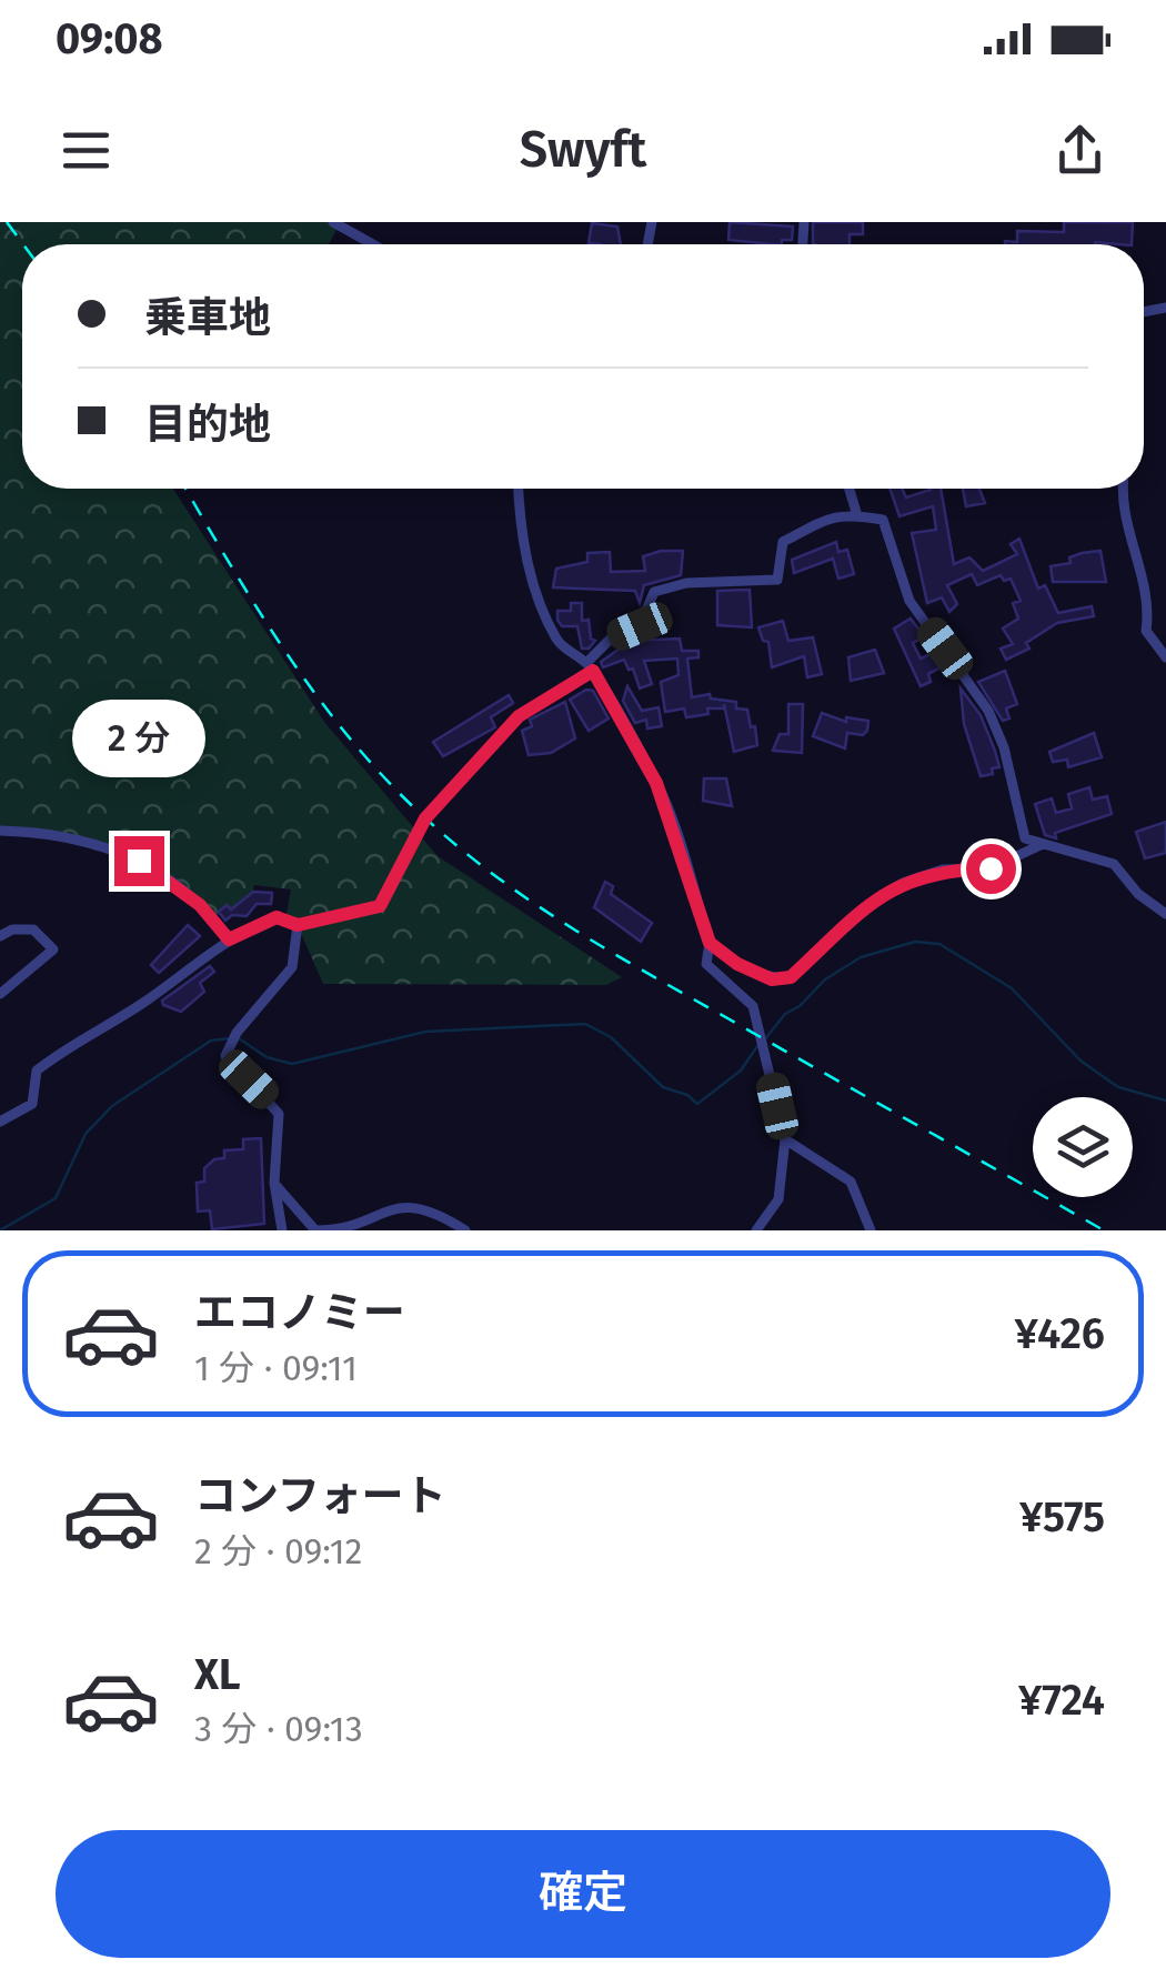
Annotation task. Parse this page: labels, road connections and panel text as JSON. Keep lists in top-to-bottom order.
{
  "page": {
    "status": "09:08",
    "header": "Swyft",
    "banner": ["乗車地", "目的地"],
    "bubble": "2 分",
    "list": [
      {
        "name": "エコノミー",
        "note": "1 分 · 09:11",
        "value": "¥426"
      },
      {
        "name": "コンフォート",
        "note": "2 分 · 09:12",
        "value": "¥575"
      },
      {
        "name": "XL",
        "note": "3 分 · 09:13",
        "value": "¥724"
      }
    ],
    "buttons": "確定"
  }
}
